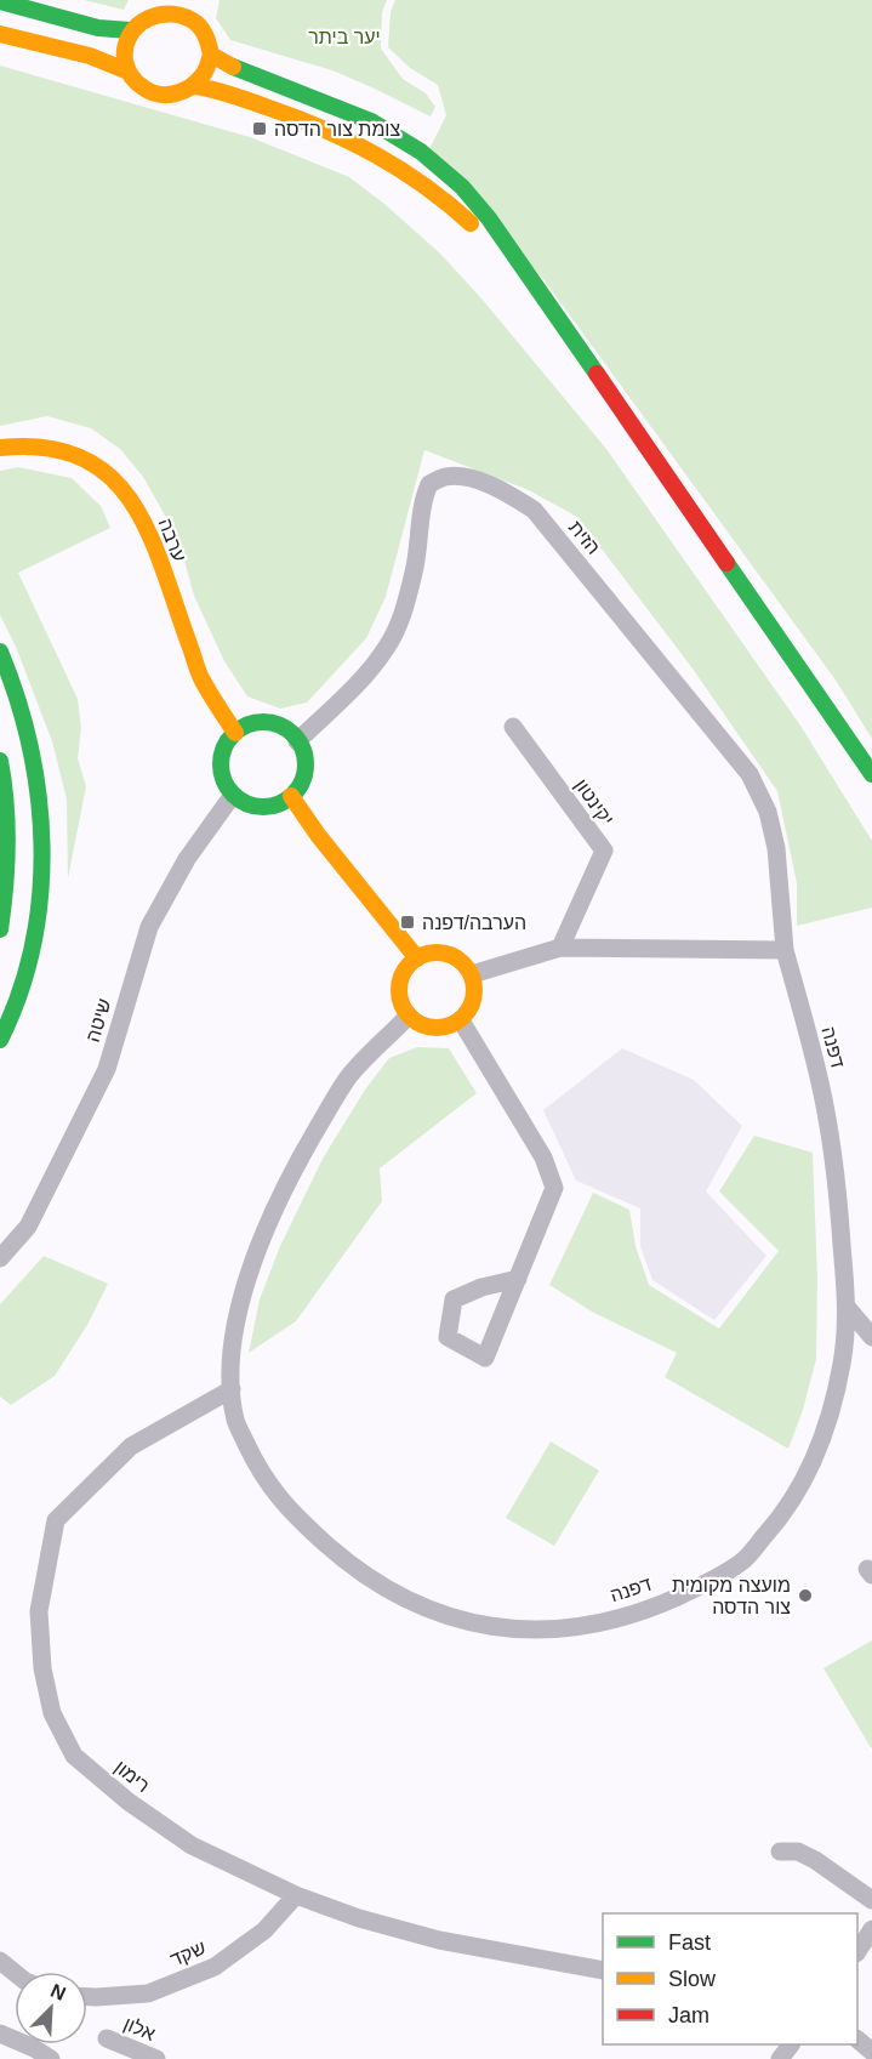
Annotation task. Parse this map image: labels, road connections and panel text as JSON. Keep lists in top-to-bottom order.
{
  "streets": {
    "main road": ["ערבה"],
    "street": [
      "הזית",
      "יקינטון",
      "שיטה",
      "דפנה",
      "רימון",
      "שקד",
      "אלון"
    ]
  },
  "crossings": [
    ["הזית", "ערבה"],
    ["הזית", "שיטה"],
    ["הזית", "דפנה"],
    ["ערבה", "שיטה"],
    ["דפנה", "רימון"],
    ["רימון", "שקד"]
  ],
  "parks": ["יער ביתר"],
  "places": {
    "transit": ["צומת צור הדסה", "הערבה/דפנה"],
    "other": ["מועצה מקומית צור הדסה"]
  },
  "legend": ["Fast", "Slow", "Jam"],
  "north": "top right"
}
